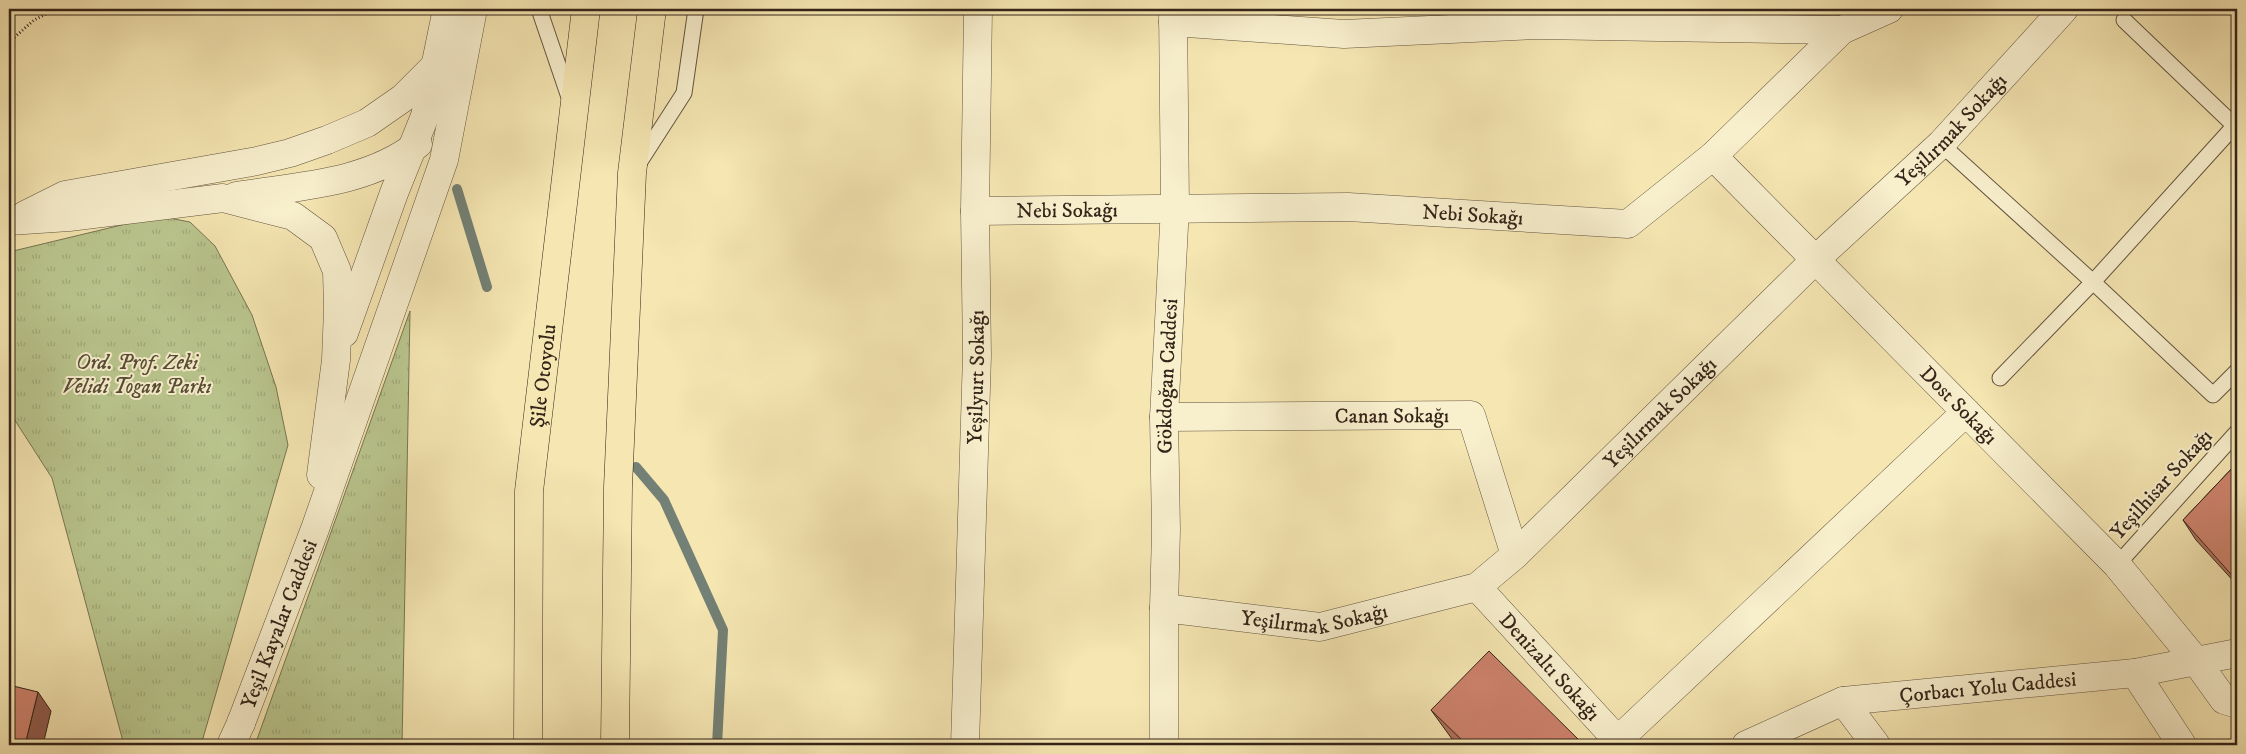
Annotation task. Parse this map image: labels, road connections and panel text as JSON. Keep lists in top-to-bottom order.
{
  "streets": {
    "highway": ["Şile Otoyolu"],
    "street": [
      "Yeşilırmak Sokağı",
      "Nebi Sokağı",
      "Yeşilyurt Sokağı",
      "Gökdoğan Caddesi",
      "Dost Sokağı",
      "Canan Sokağı",
      "Yeşil Kayalar Caddesi",
      "Denizaltı Sokağı",
      "Çorbacı Yolu Caddesi"
    ],
    "lane": ["Yeşilhisar Sokağı"]
  },
  "crossings": [
    ["Yeşilırmak Sokağı", "Gökdoğan Caddesi"],
    ["Yeşilırmak Sokağı", "Dost Sokağı"],
    ["Yeşilırmak Sokağı", "Canan Sokağı"],
    ["Yeşilırmak Sokağı", "Denizaltı Sokağı"],
    ["Nebi Sokağı", "Yeşilyurt Sokağı"],
    ["Nebi Sokağı", "Gökdoğan Caddesi"],
    ["Nebi Sokağı", "Dost Sokağı"],
    ["Gökdoğan Caddesi", "Canan Sokağı"],
    ["Dost Sokağı", "Yeşilhisar Sokağı"],
    ["Dost Sokağı", "Çorbacı Yolu Caddesi"]
  ],
  "parks": ["Ord. Prof. Zeki Velidi Togan Parkı"]
}
